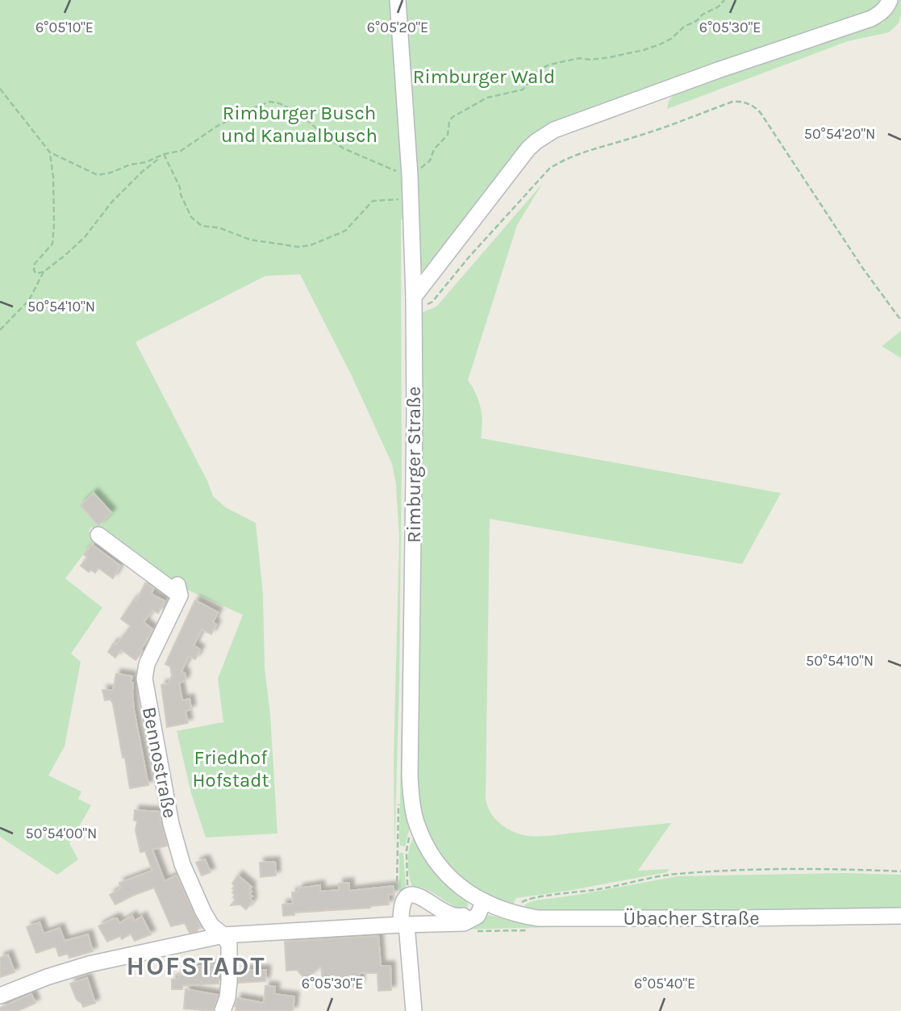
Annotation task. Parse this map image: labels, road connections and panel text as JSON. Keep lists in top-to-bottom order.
{
  "streets": {
    "street": ["Rimburger Straße", "Bennostraße", "Übacher Straße"]
  },
  "crossings": [
    ["Rimburger Straße", "Übacher Straße"]
  ],
  "districts": ["HOFSTADT"],
  "parks": ["Rimburger Wald", "Rimburger Busch und Kanualbusch", "Friedhof Hofstadt"],
  "coordinates": [
    "6°05'10\"E",
    "6°05'20\"E",
    "6°05'30\"E",
    "50°54'20\"N",
    "50°54'10\"N",
    "50°54'00\"N",
    "6°05'40\"E"
  ]
}
